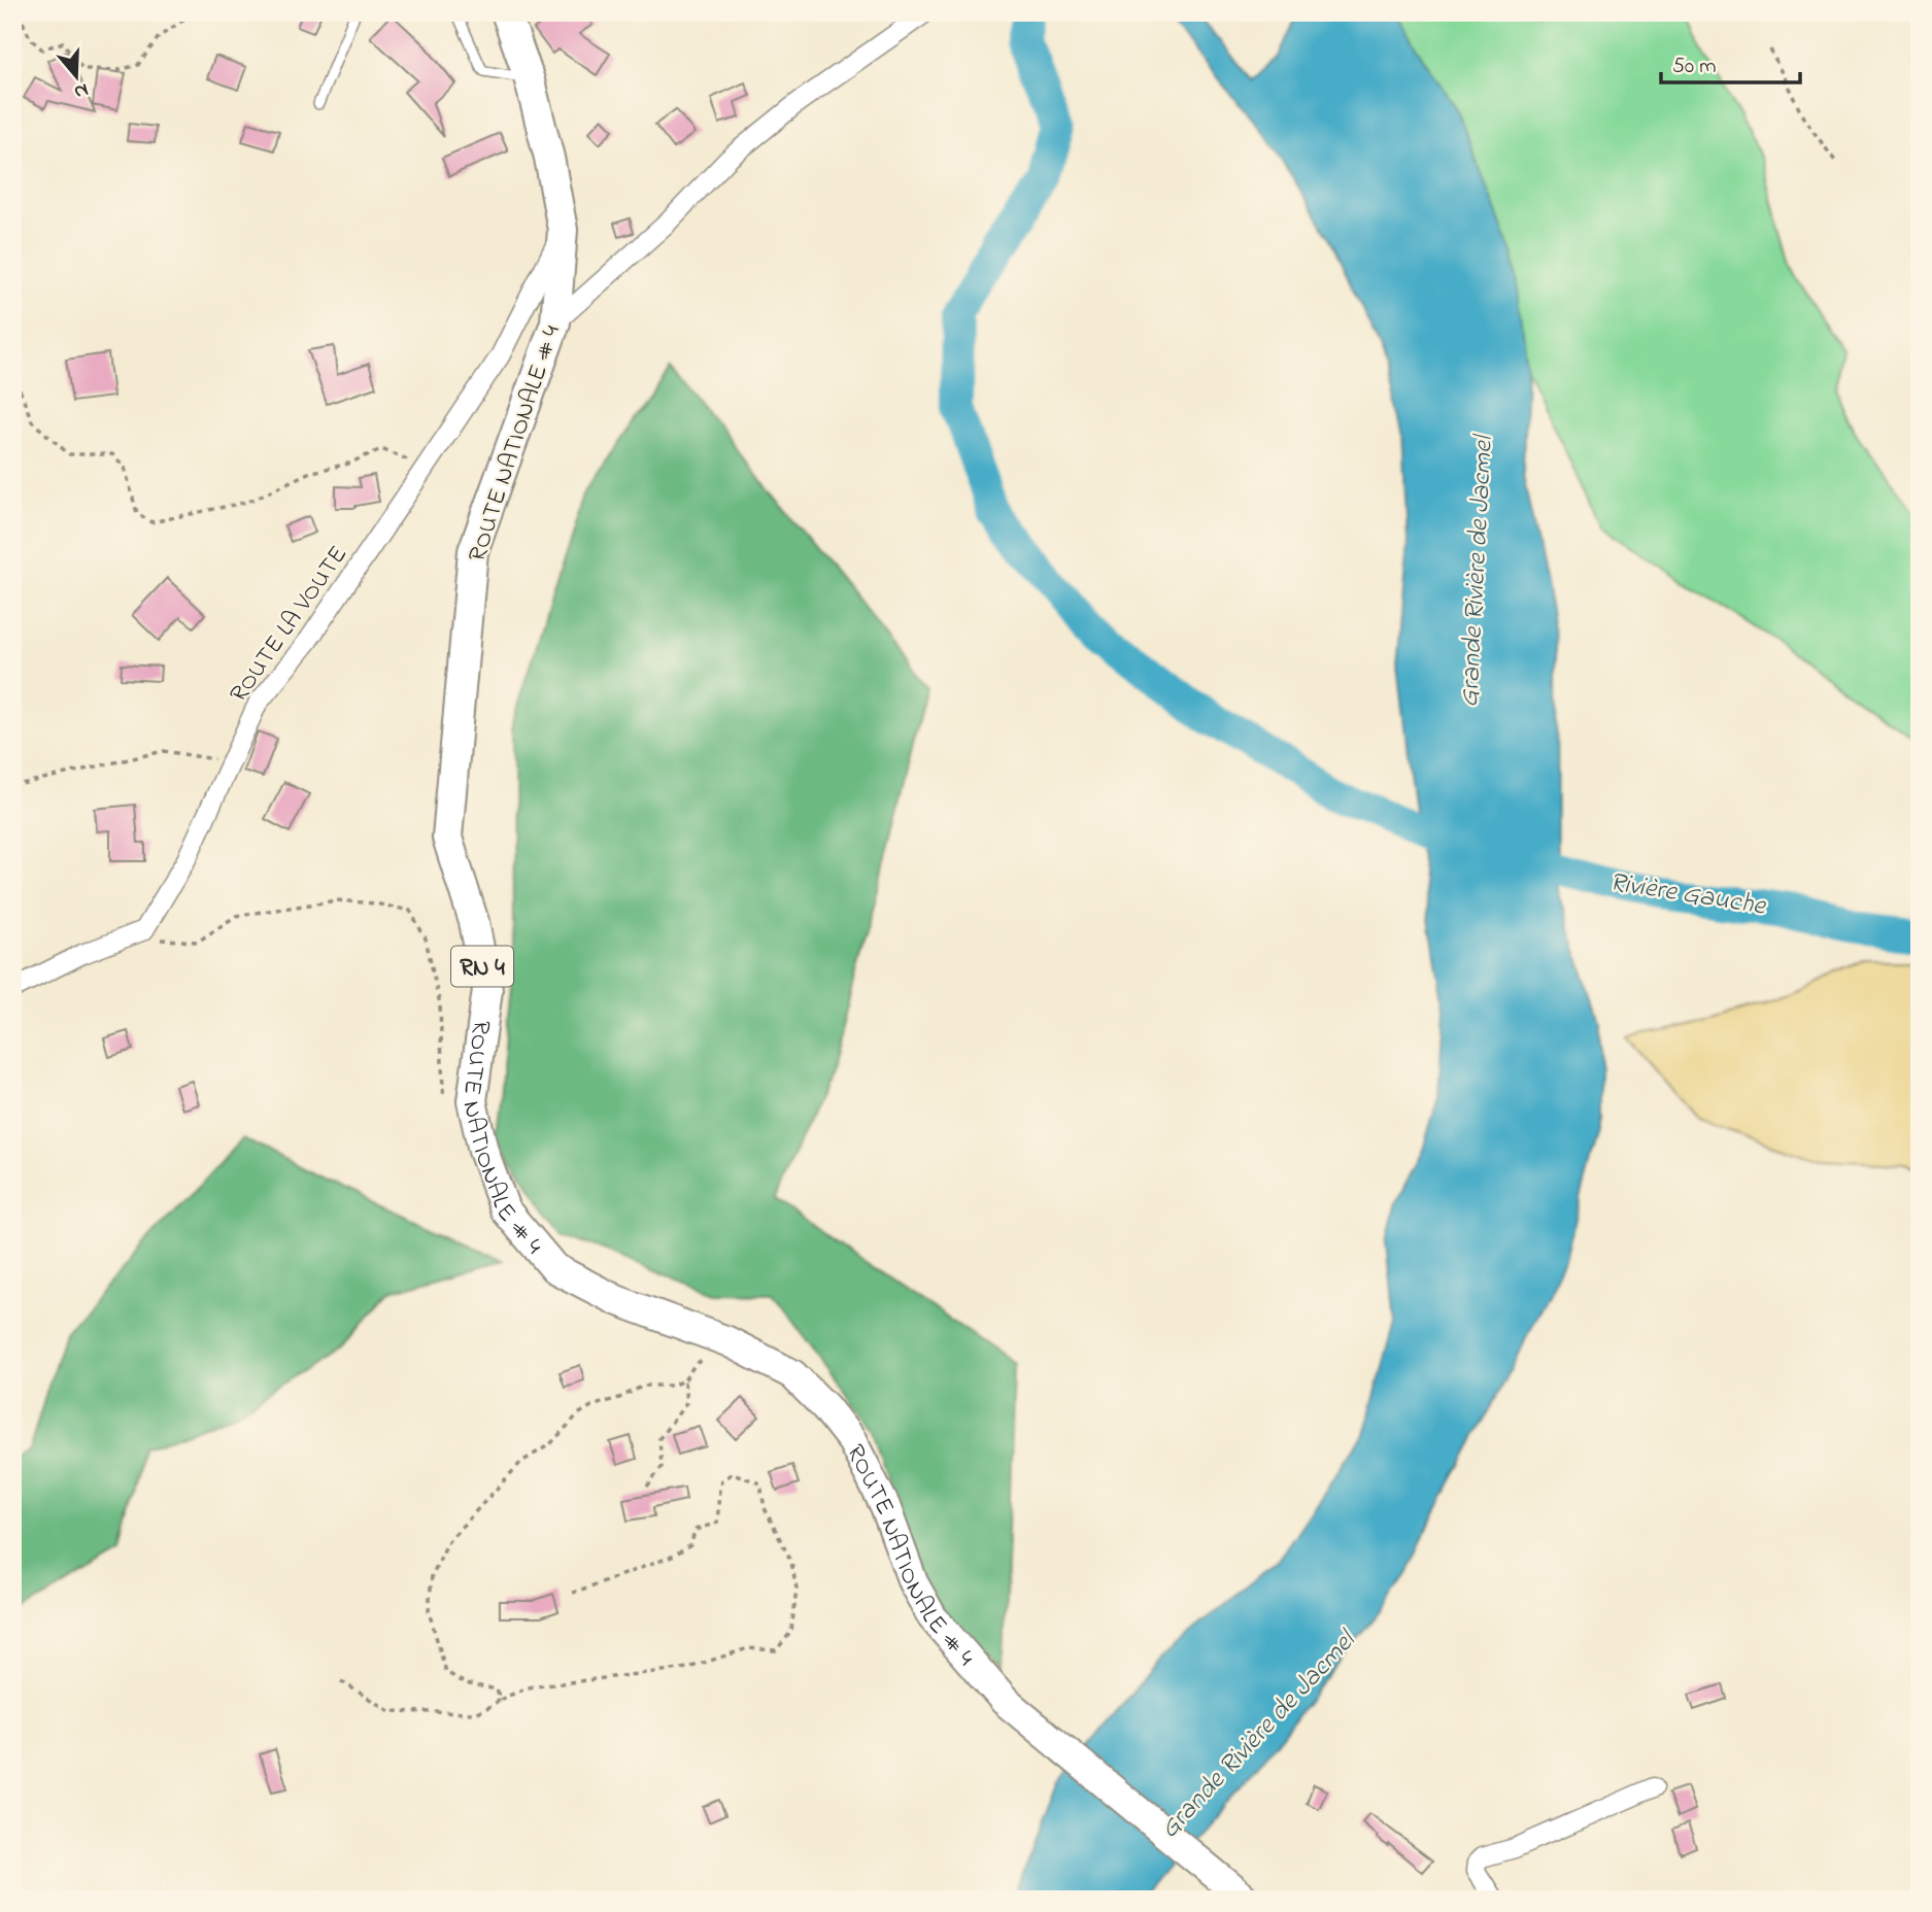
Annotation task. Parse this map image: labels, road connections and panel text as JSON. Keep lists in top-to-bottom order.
{
  "streets": {
    "main road": ["ROUTE NATIONALE # 4", "RN 4"],
    "street": ["ROUTE LA VOUTE"]
  },
  "crossings": [
    ["ROUTE NATIONALE # 4", "ROUTE LA VOUTE"]
  ],
  "water": ["Grande Rivière de Jacmel", "Rivière Gauche"],
  "scale_bar": "50 m",
  "north": "bottom"
}
